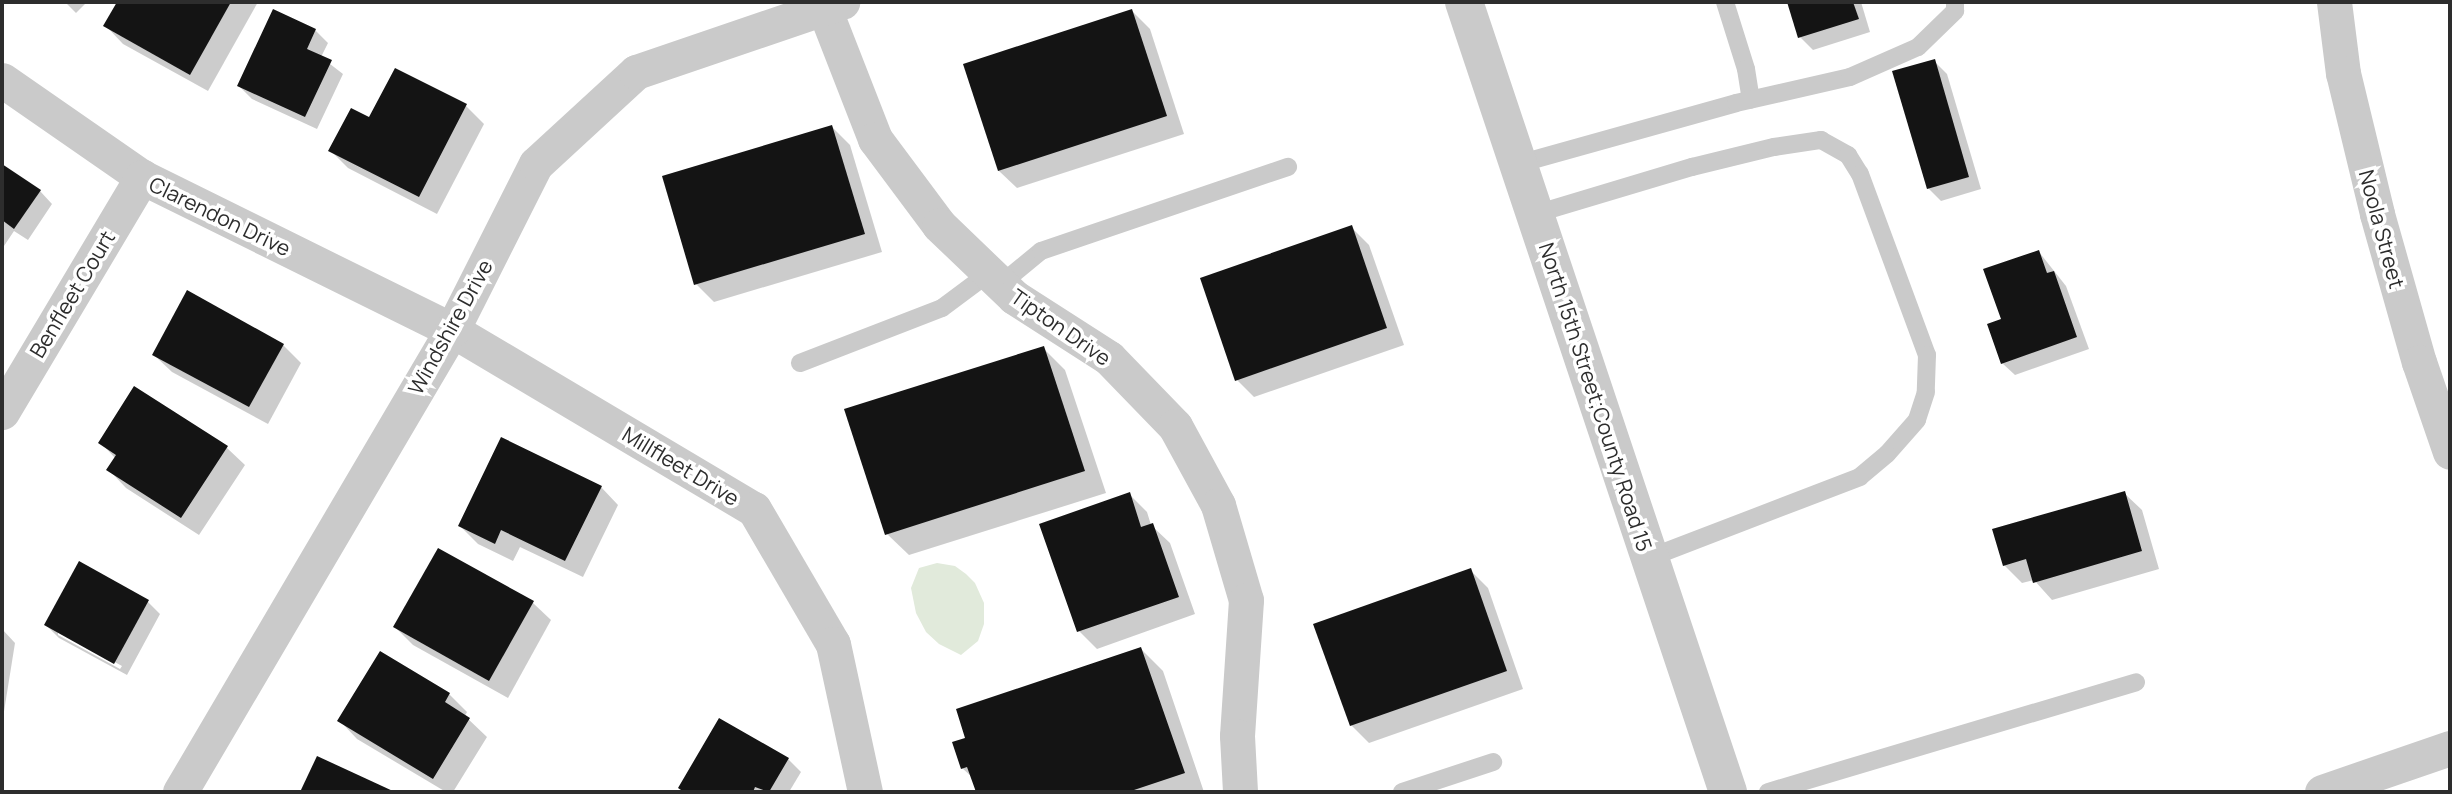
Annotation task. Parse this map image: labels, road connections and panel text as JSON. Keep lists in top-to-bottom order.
{
  "streets": {
    "street": [
      "Clarendon Drive",
      "Noola Street",
      "Benfleet Court",
      "Windshire Drive",
      "Tipton Drive",
      "North 15th Street;County Road 15",
      "Millfleet Drive"
    ]
  },
  "crossings": [
    ["Clarendon Drive", "Benfleet Court"],
    ["Clarendon Drive", "Windshire Drive"],
    ["Clarendon Drive", "Millfleet Drive"],
    ["Windshire Drive", "Tipton Drive"],
    ["Windshire Drive", "Millfleet Drive"]
  ]
}
